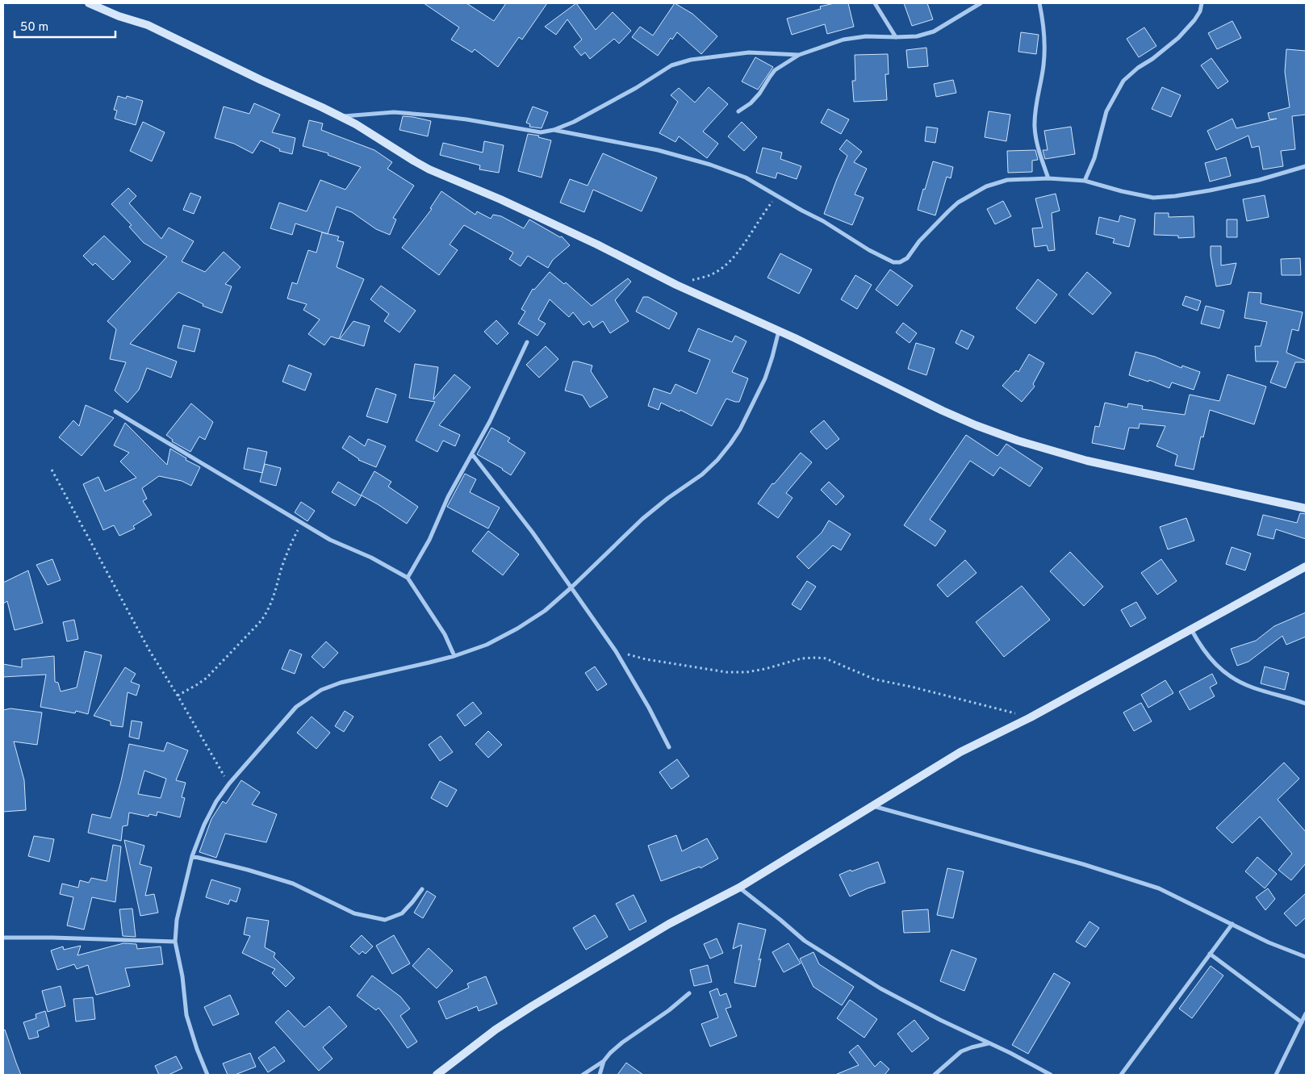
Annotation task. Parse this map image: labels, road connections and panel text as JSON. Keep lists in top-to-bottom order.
{
  "scale_bar": "50 m"
}
